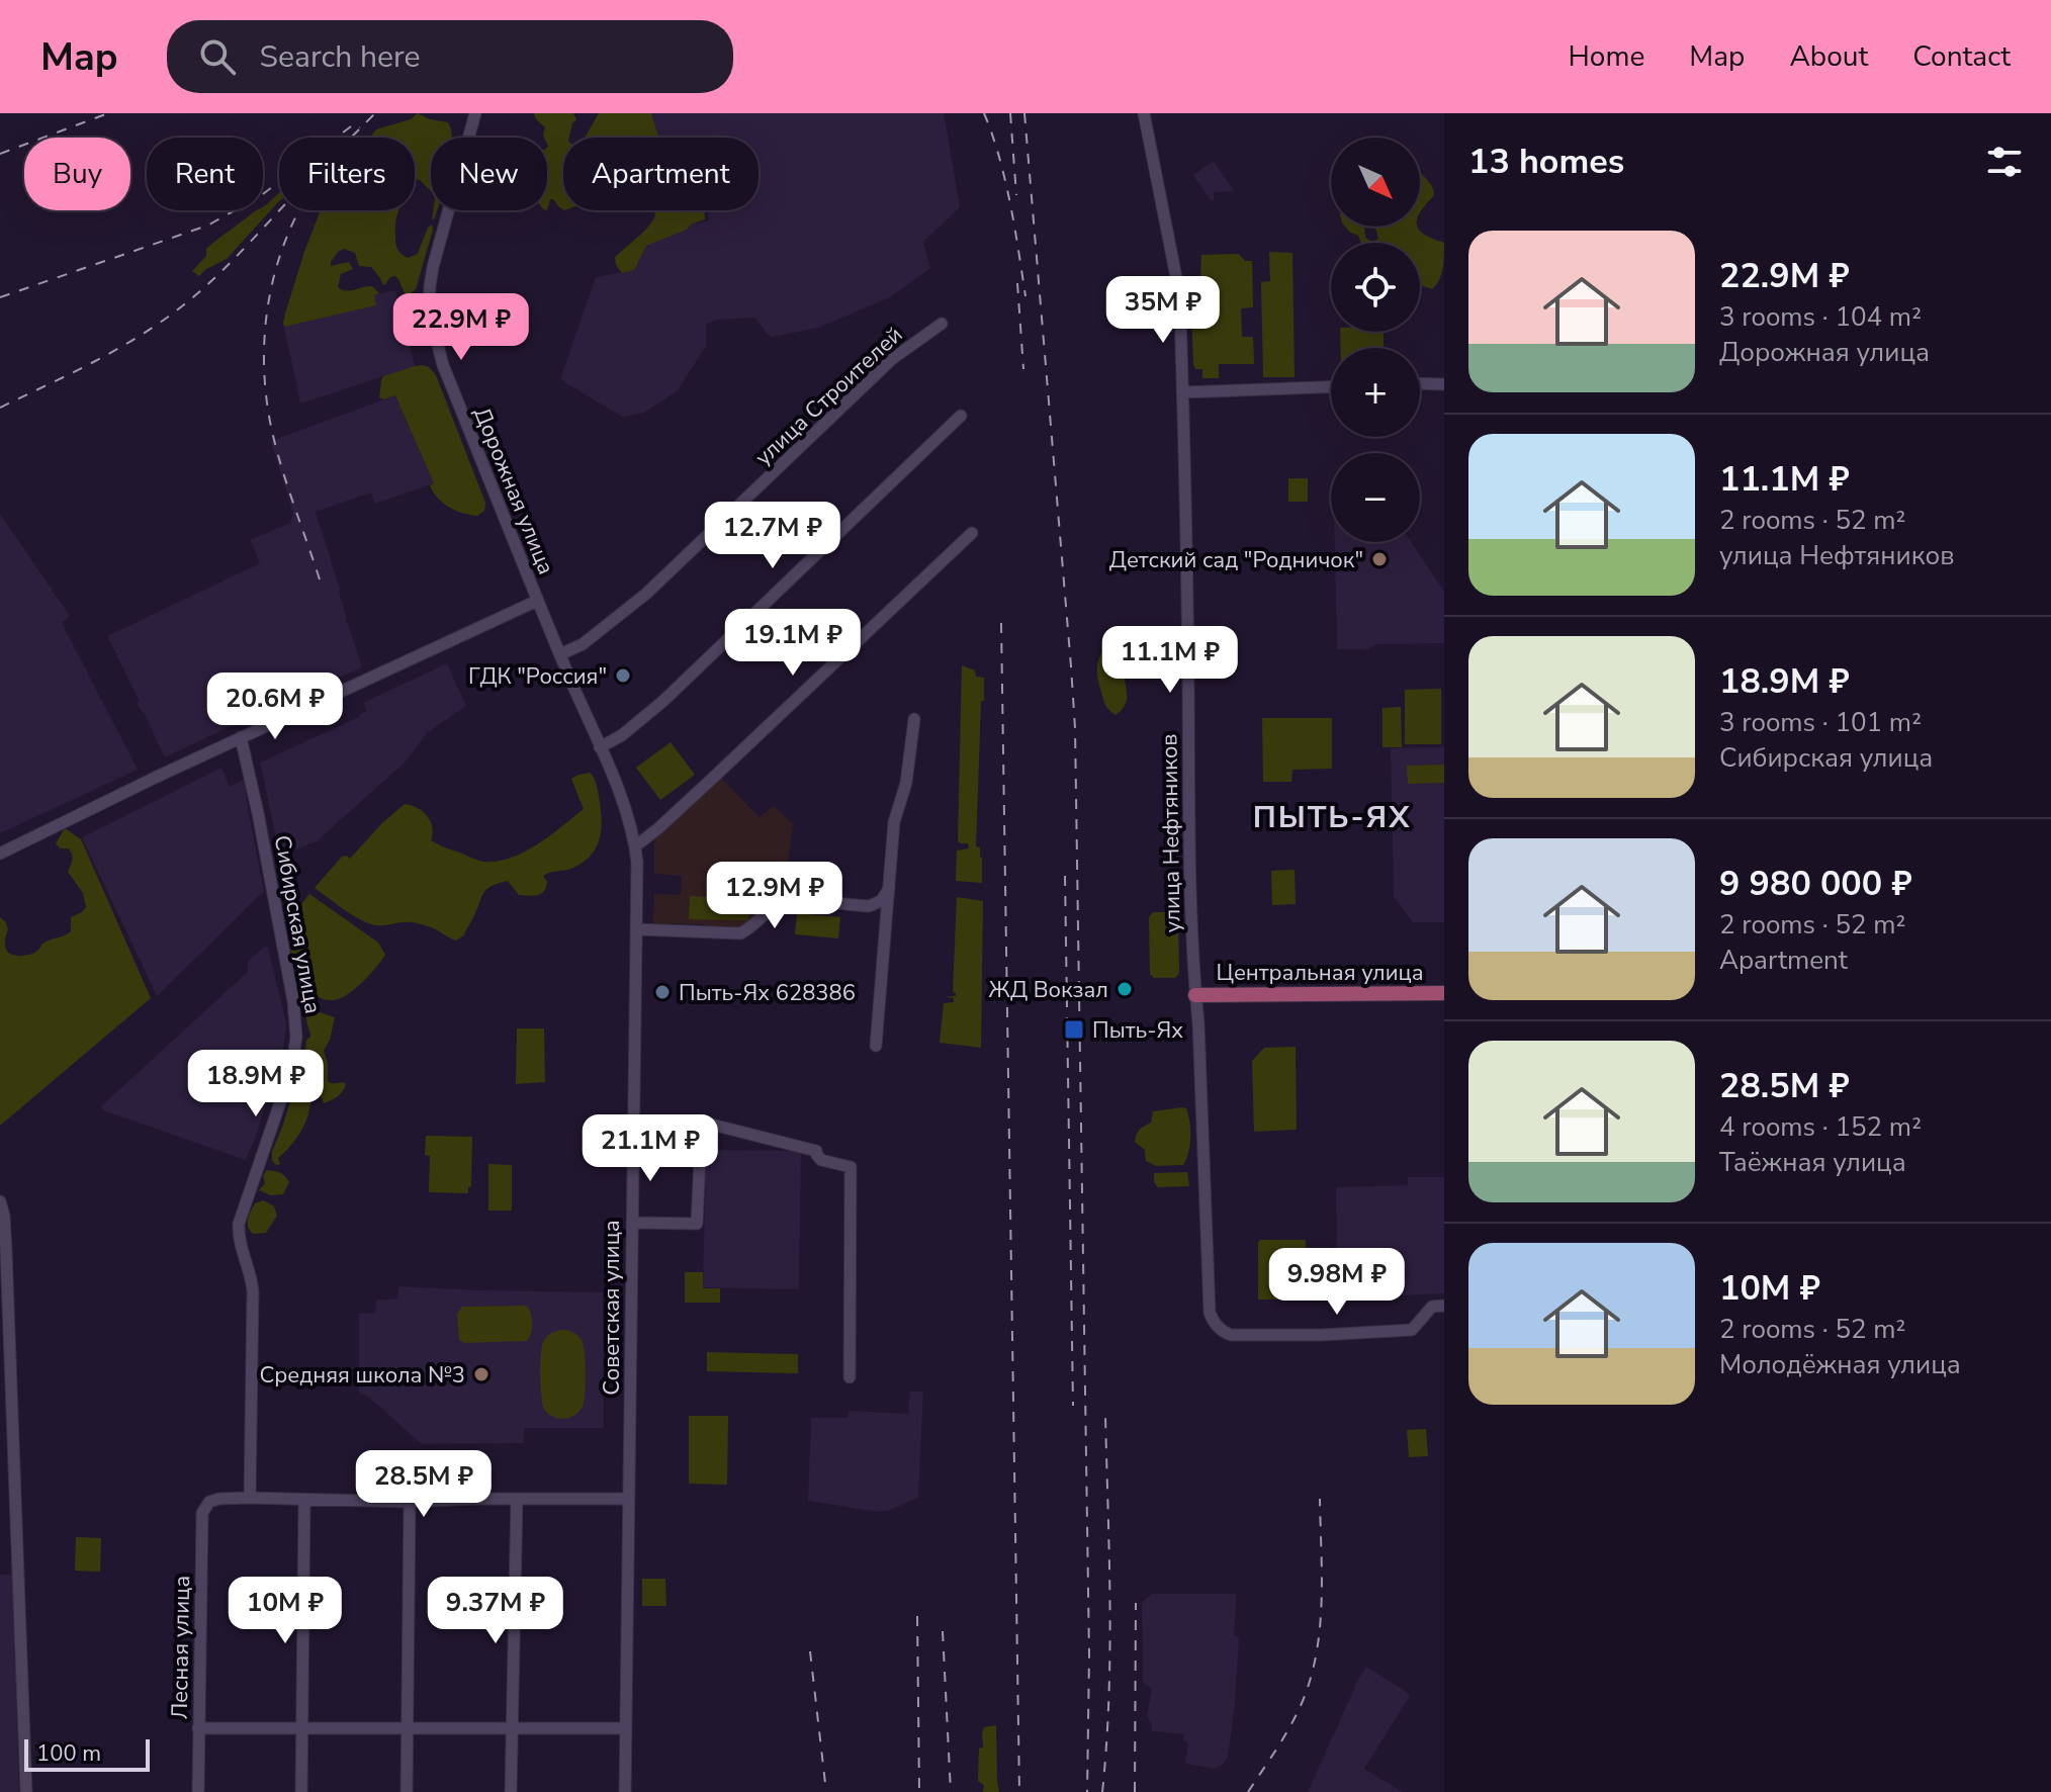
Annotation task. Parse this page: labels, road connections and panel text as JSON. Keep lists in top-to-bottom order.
{
  "streets": {
    "main road": ["Центральная улица"],
    "street": [
      "улица Строителей",
      "Дорожная улица",
      "улица Нефтяников",
      "Сибирская улица",
      "Советская улица",
      "Лесная улица"
    ]
  },
  "crossings": [
    ["улица Строителей", "Советская улица"],
    ["Дорожная улица", "Советская улица"],
    ["улица Нефтяников", "Центральная улица"],
    ["Сибирская улица", "Лесная улица"]
  ],
  "districts": ["ПЫТЬ-ЯХ"],
  "places": {
    "other": [
      "Детский сад \"Родничок\"",
      "ГДК \"Россия\"",
      "ЖД Вокзал",
      "Пыть-Ях 628386",
      "Средняя школа №3"
    ],
    "transit": ["Пыть-Ях"]
  },
  "scale_bar": "100 m",
  "north": "bottom right",
  "page": {
    "header": "Map",
    "search": "Search here",
    "nav": [
      "Home",
      "Map",
      "About",
      "Contact"
    ],
    "heading": "13 homes",
    "map_buttons": ["+", "−"],
    "chip": [
      "Buy",
      "Rent",
      "Filters",
      "New",
      "Apartment"
    ],
    "list": [
      {
        "name": "22.9M ₽",
        "note": "3 rooms · 104 m² · Дорожная улица"
      },
      {
        "name": "11.1M ₽",
        "note": "2 rooms · 52 m² · улица Нефтяников"
      },
      {
        "name": "18.9M ₽",
        "note": "3 rooms · 101 m² · Сибирская улица"
      },
      {
        "name": "9 980 000 ₽",
        "note": "2 rooms · 52 m² · Apartment"
      },
      {
        "name": "28.5M ₽",
        "note": "4 rooms · 152 m² · Таёжная улица"
      },
      {
        "name": "10M ₽",
        "note": "2 rooms · 52 m² · Молодёжная улица"
      }
    ],
    "price": [
      "35M ₽",
      "22.9M ₽",
      "12.7M ₽",
      "19.1M ₽",
      "11.1M ₽",
      "20.6M ₽",
      "12.9M ₽",
      "18.9M ₽",
      "21.1M ₽",
      "9.98M ₽",
      "28.5M ₽",
      "10M ₽",
      "9.37M ₽"
    ],
    "scale": "100 m"
  }
}
